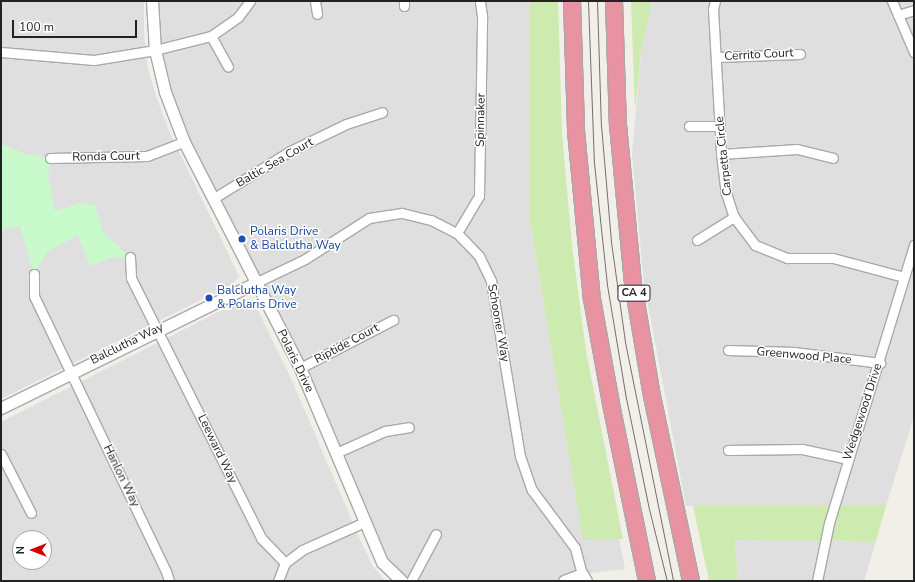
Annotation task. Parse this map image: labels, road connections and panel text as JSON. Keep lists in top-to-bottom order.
{
  "streets": {
    "highway": ["CA 4"],
    "street": [
      "Cerrito Court",
      "Spinnaker",
      "Carpetta Circle",
      "Ronda Court",
      "Baltic Sea Court",
      "Schooner Way",
      "Balclutha Way",
      "Riptide Court",
      "Greenwood Place",
      "Polaris Drive",
      "Wedgewood Drive",
      "Leeward Way",
      "Hanlon Way"
    ]
  },
  "crossings": [
    ["Cerrito Court", "Carpetta Circle"],
    ["Spinnaker", "Schooner Way"],
    ["Carpetta Circle", "Wedgewood Drive"],
    ["Ronda Court", "Polaris Drive"],
    ["Baltic Sea Court", "Polaris Drive"],
    ["Schooner Way", "Balclutha Way"],
    ["Schooner Way", "Polaris Drive"],
    ["Balclutha Way", "Polaris Drive"],
    ["Balclutha Way", "Leeward Way"],
    ["Balclutha Way", "Hanlon Way"],
    ["Riptide Court", "Polaris Drive"],
    ["Greenwood Place", "Wedgewood Drive"]
  ],
  "places": ["Polaris Drive & Balclutha Way", "Balclutha Way & Polaris Drive"],
  "scale_bar": "100 m",
  "north": "left"
}
